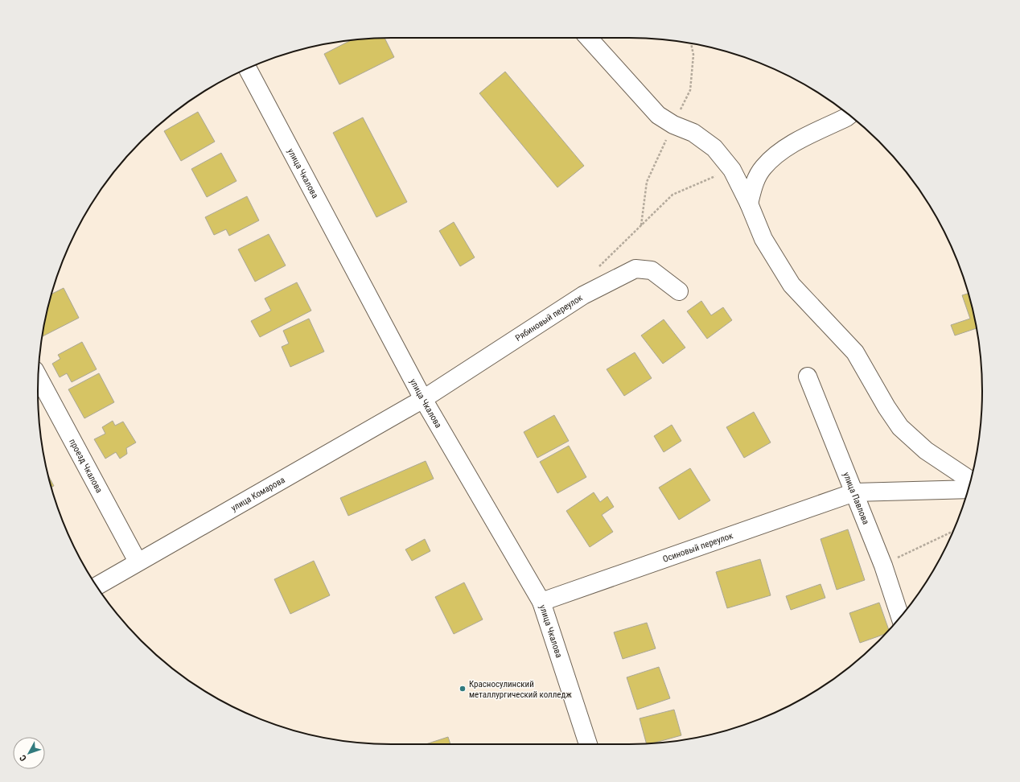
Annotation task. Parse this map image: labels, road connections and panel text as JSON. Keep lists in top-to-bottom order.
{
  "streets": {
    "street": [
      "улица Чкалова",
      "Рябиновый переулок",
      "проезд Чкалова",
      "улица Комарова",
      "улица Павлова",
      "Осиновый переулок"
    ]
  },
  "crossings": [
    ["улица Чкалова", "Рябиновый переулок"],
    ["улица Чкалова", "улица Комарова"],
    ["улица Чкалова", "Осиновый переулок"],
    ["Рябиновый переулок", "улица Комарова"],
    ["проезд Чкалова", "улица Комарова"],
    ["улица Павлова", "Осиновый переулок"]
  ],
  "places": ["Красносулинский металлургический колледж"],
  "north": "bottom left"
}
